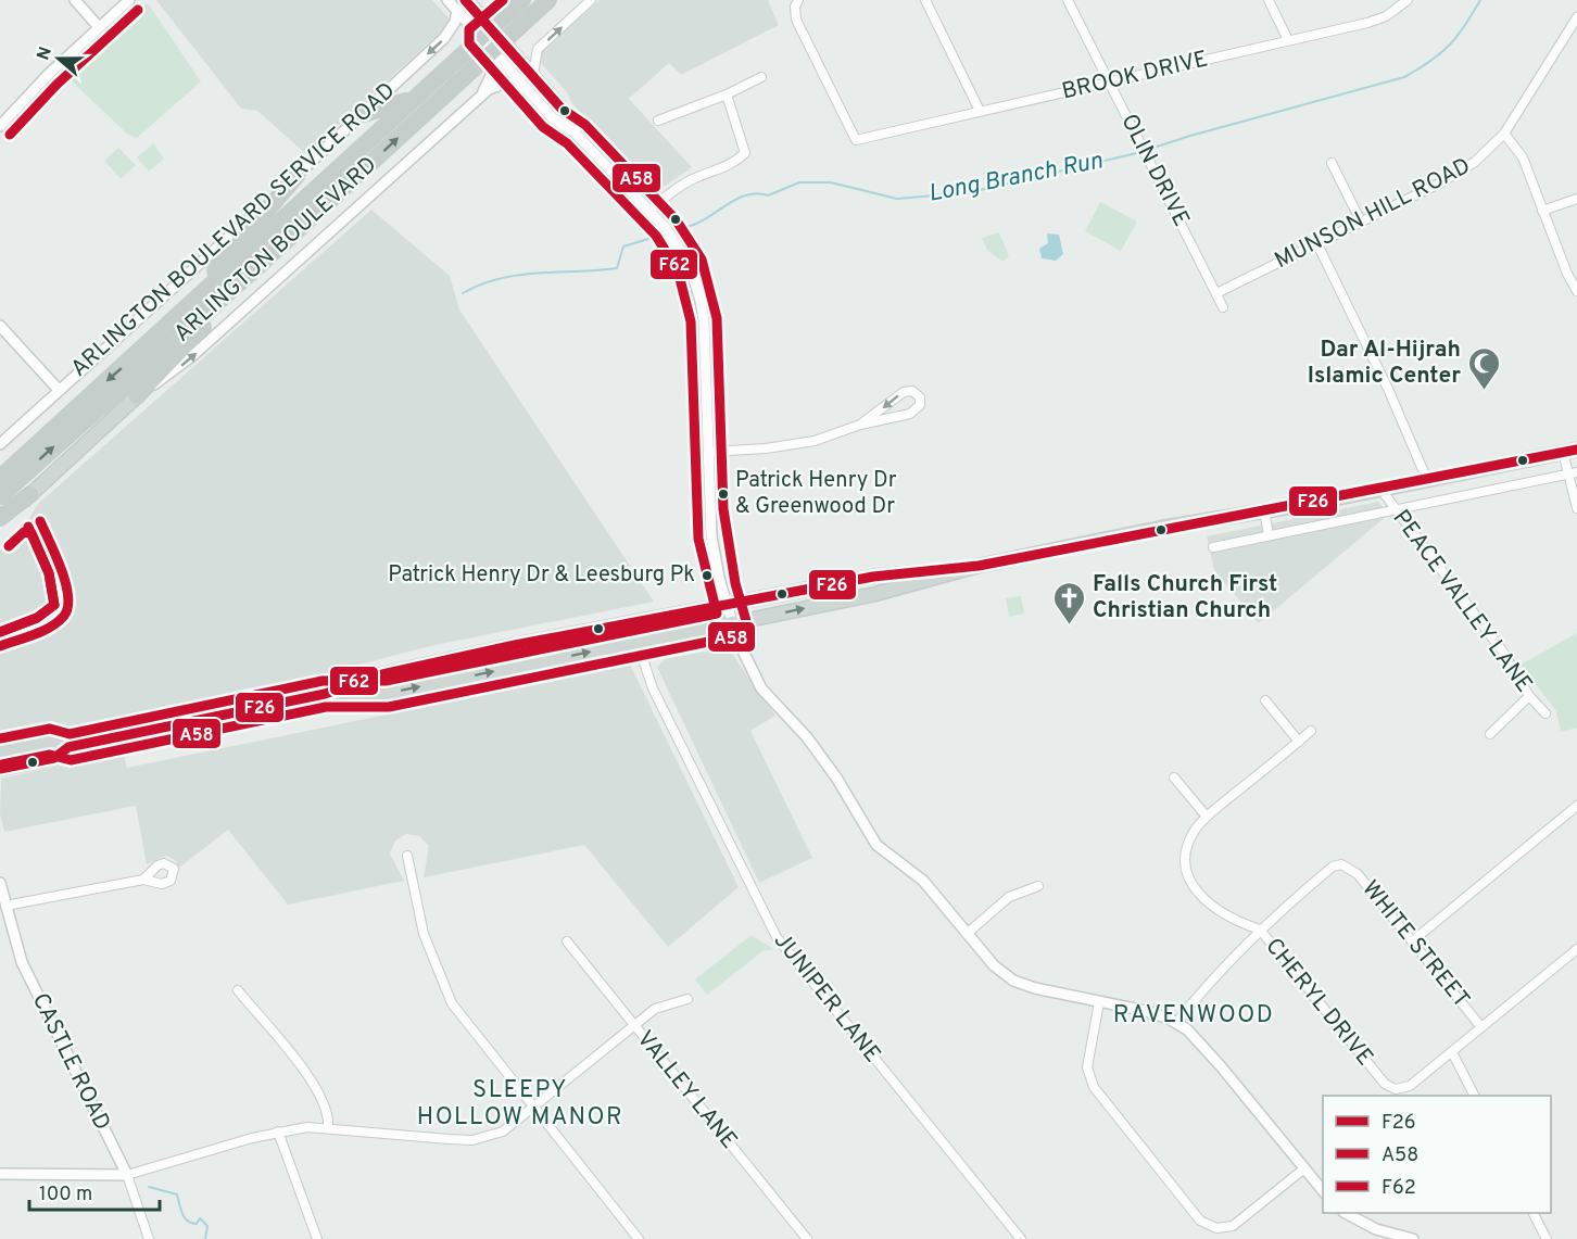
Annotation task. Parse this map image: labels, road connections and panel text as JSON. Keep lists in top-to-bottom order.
{
  "streets": {
    "highway": ["ARLINGTON BOULEVARD"],
    "street": [
      "BROOK DRIVE",
      "OLIN DRIVE",
      "MUNSON HILL ROAD",
      "ARLINGTON BOULEVARD SERVICE ROAD",
      "PEACE VALLEY LANE",
      "WHITE STREET",
      "JUNIPER LANE",
      "CHERYL DRIVE",
      "CASTLE ROAD",
      "VALLEY LANE"
    ]
  },
  "crossings": [
    ["BROOK DRIVE", "OLIN DRIVE"],
    ["OLIN DRIVE", "MUNSON HILL ROAD"],
    ["WHITE STREET", "CHERYL DRIVE"]
  ],
  "districts": ["RAVENWOOD", "SLEEPY HOLLOW MANOR"],
  "water": ["Long Branch Run"],
  "places": {
    "mosque": ["Dar Al-Hijrah Islamic Center"],
    "other": ["Patrick Henry Dr & Greenwood Dr", "Patrick Henry Dr & Leesburg Pk"],
    "church": ["Falls Church First Christian Church"]
  },
  "lines": ["transit line A58", "transit line F62", "transit line F26"],
  "legend": ["F26", "A58", "F62"],
  "scale_bar": "100 m",
  "north": "left"
}
